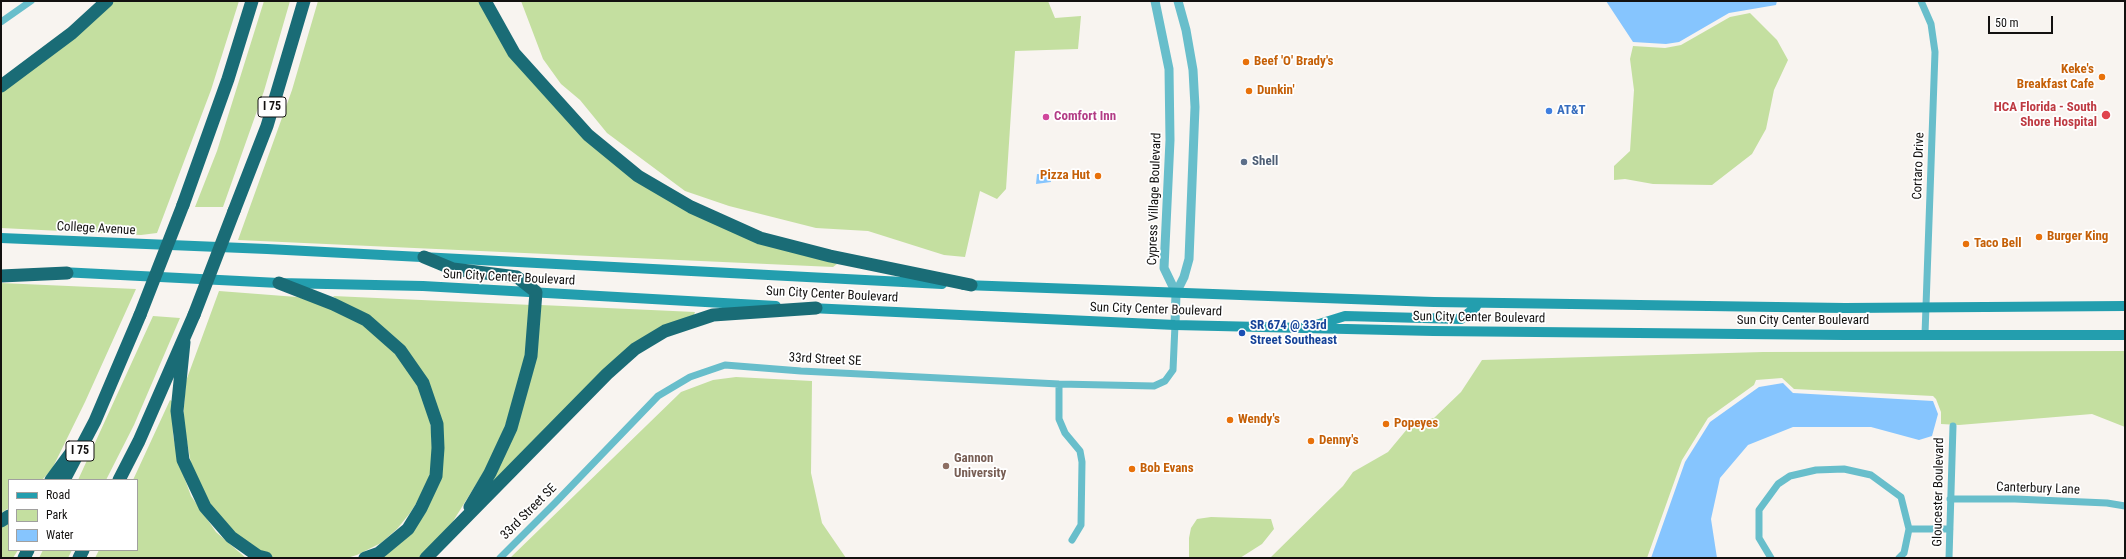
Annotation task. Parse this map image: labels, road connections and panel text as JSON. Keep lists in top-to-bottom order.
{
  "streets": {
    "highway": ["I 75"],
    "main road": ["College Avenue", "Sun City Center Boulevard"],
    "street": [
      "Cortaro Drive",
      "Cypress Village Boulevard",
      "33rd Street SE",
      "Canterbury Lane",
      "Gloucester Boulevard"
    ]
  },
  "crossings": [
    ["Cortaro Drive", "Sun City Center Boulevard"],
    ["Cypress Village Boulevard", "Sun City Center Boulevard"],
    ["College Avenue", "Sun City Center Boulevard"],
    ["Sun City Center Boulevard", "33rd Street SE"],
    ["Canterbury Lane", "Gloucester Boulevard"]
  ],
  "places": [
    "Beef 'O' Brady's",
    "Keke's Breakfast Cafe",
    "Dunkin'",
    "AT&T",
    "HCA Florida - South Shore Hospital",
    "Comfort Inn",
    "Shell",
    "Pizza Hut",
    "Burger King",
    "Taco Bell",
    "SR 674 @ 33rd Street Southeast",
    "Wendy's",
    "Popeyes",
    "Denny's",
    "Gannon University",
    "Bob Evans"
  ],
  "legend": ["Road", "Park", "Water"],
  "scale_bar": "50 m"
}
